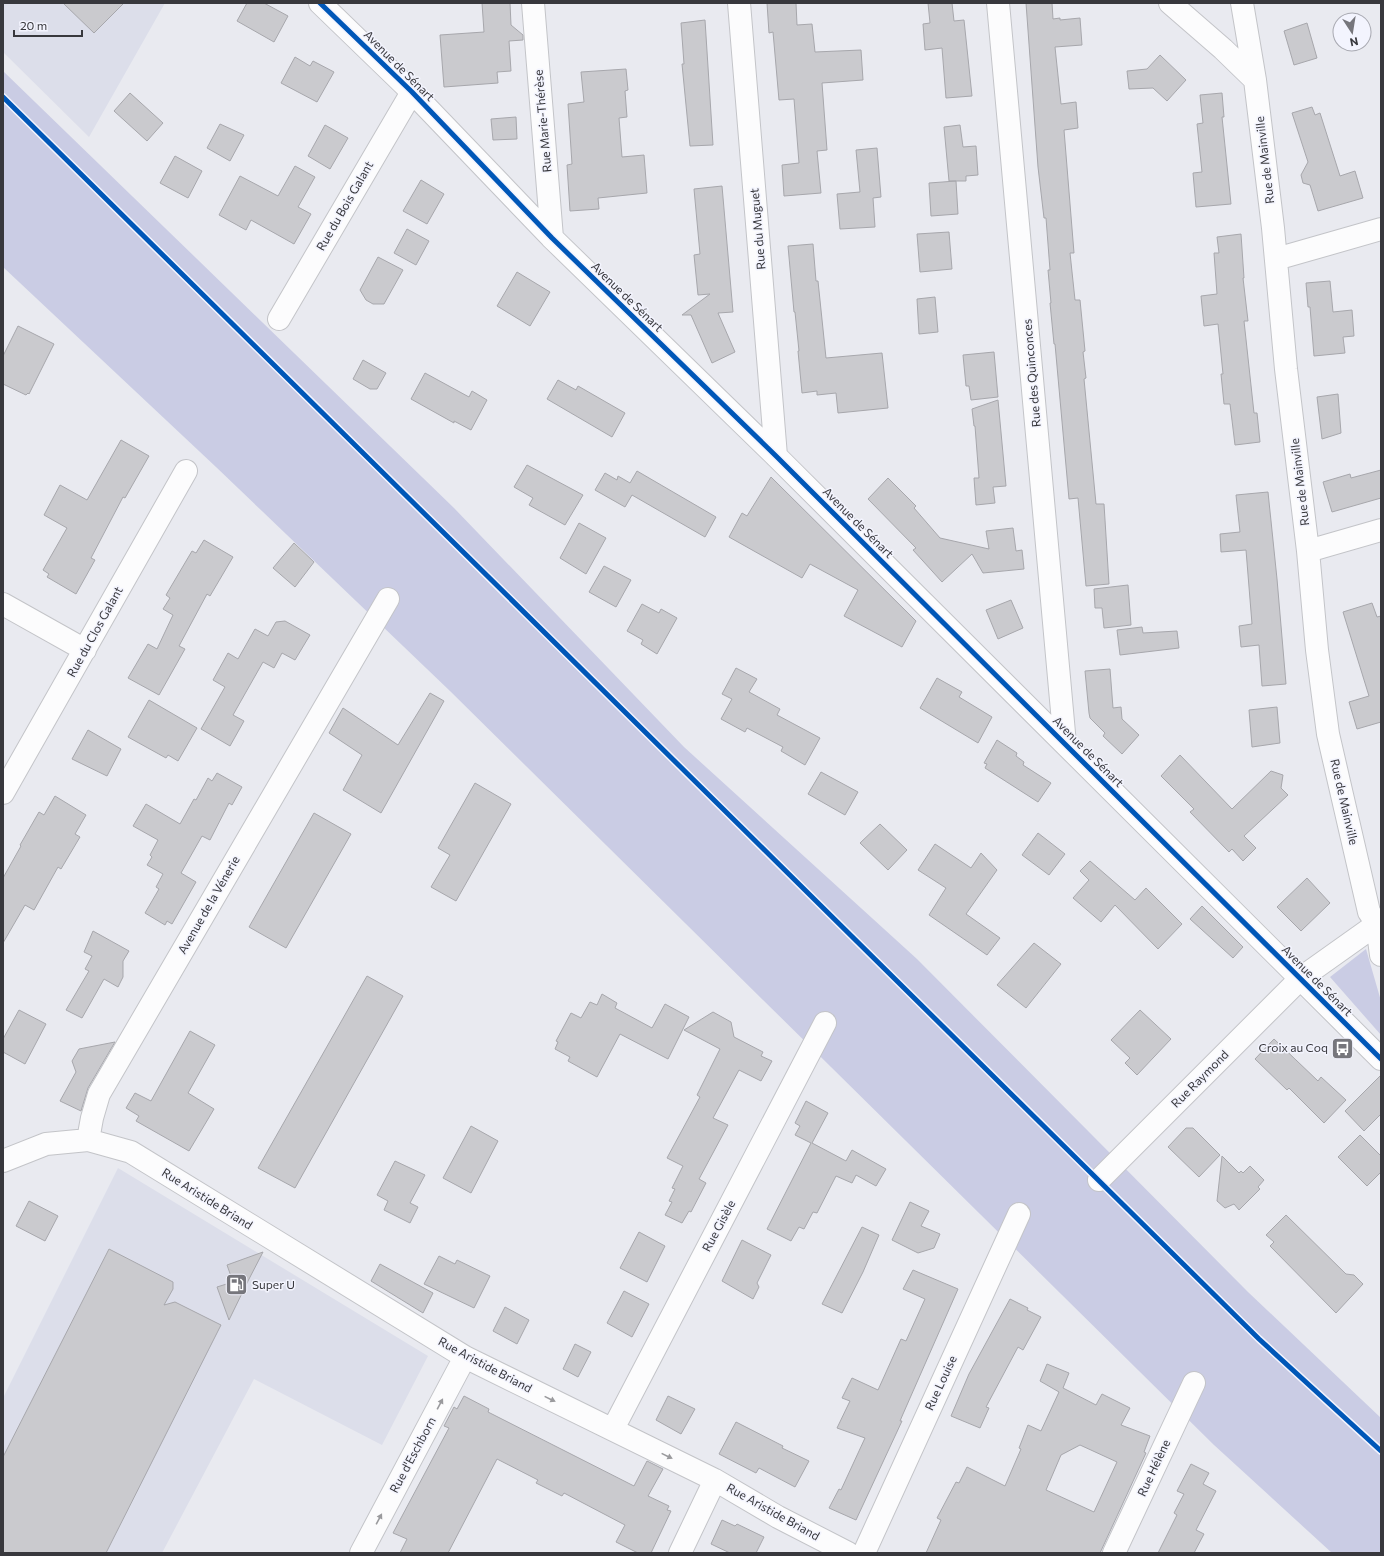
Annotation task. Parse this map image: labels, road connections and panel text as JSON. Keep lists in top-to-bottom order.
{
  "streets": {
    "street": [
      "Avenue de Sénart",
      "Rue Marie-Thérèse",
      "Rue de Mainville",
      "Rue du Bois Galant",
      "Rue du Muguet",
      "Rue des Quinconces",
      "Rue du Clos Galant",
      "Avenue de la Vénerie",
      "Rue Raymond",
      "Rue Aristide Briand",
      "Rue Gisèle",
      "Rue Louise",
      "Rue d'Eschborn",
      "Rue Hélène"
    ]
  },
  "crossings": [
    ["Avenue de Sénart", "Rue Marie-Thérèse"],
    ["Avenue de Sénart", "Rue du Bois Galant"],
    ["Avenue de Sénart", "Rue du Muguet"],
    ["Avenue de Sénart", "Rue des Quinconces"],
    ["Avenue de Sénart", "Rue Raymond"],
    ["Rue de Mainville", "Rue Raymond"],
    ["Avenue de la Vénerie", "Rue Aristide Briand"],
    ["Rue Aristide Briand", "Rue Gisèle"],
    ["Rue Aristide Briand", "Rue d'Eschborn"]
  ],
  "one_way": ["Rue d'Eschborn"],
  "places": {
    "bus stop": ["Croix au Coq"],
    "fuel station": ["Super U"]
  },
  "scale_bar": "20 m",
  "north": "bottom"
}
